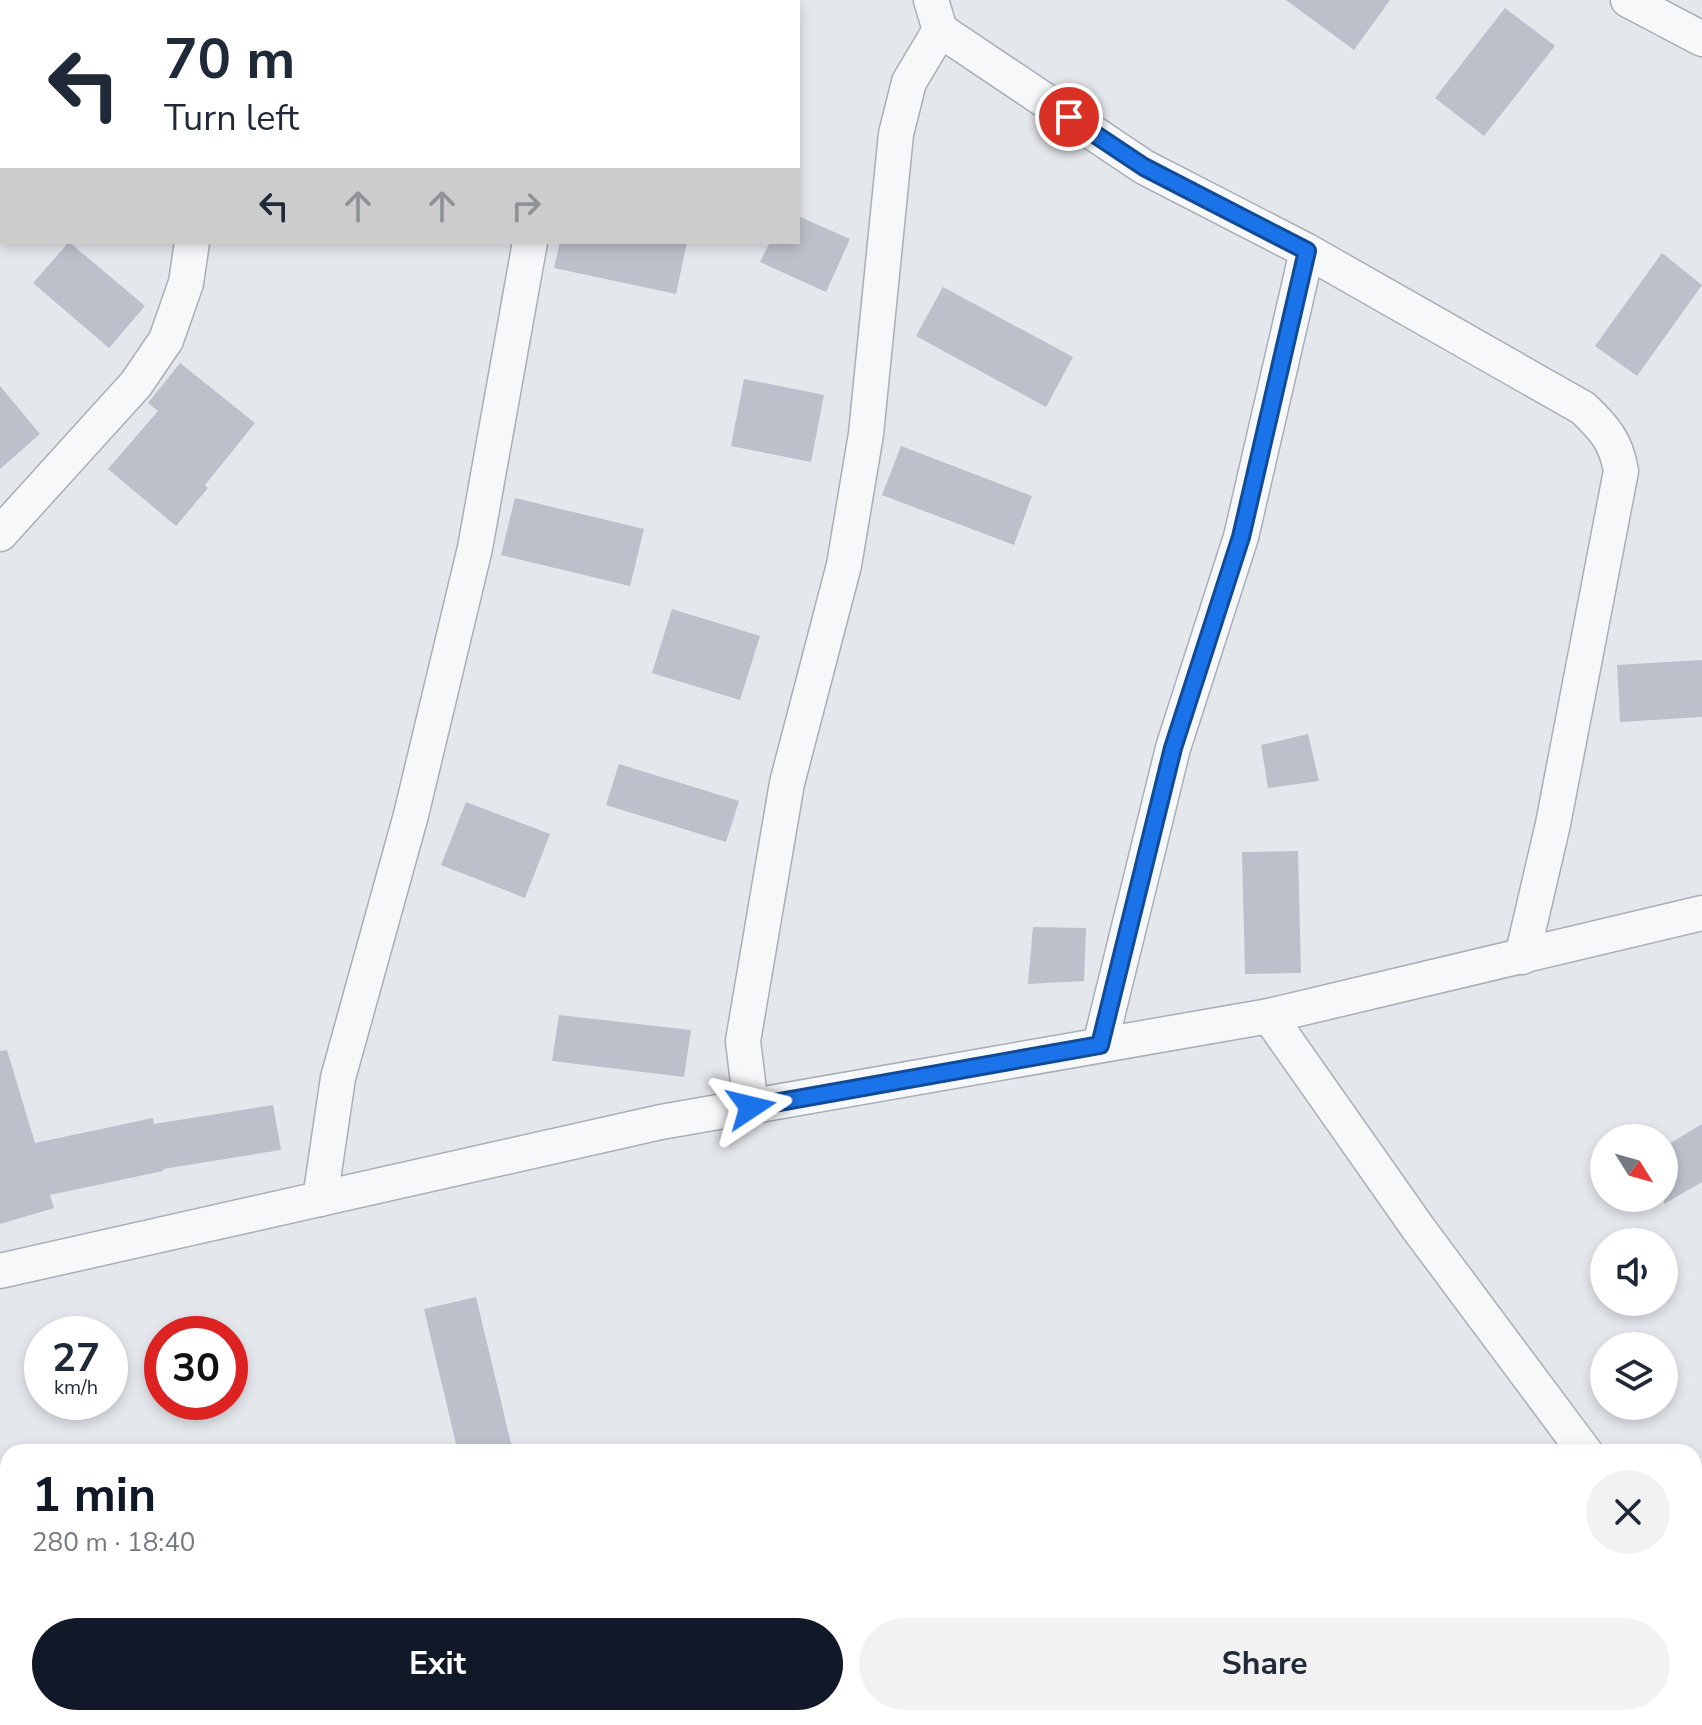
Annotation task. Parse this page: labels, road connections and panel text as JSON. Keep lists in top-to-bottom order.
{
  "north": "bottom right",
  "page": {
    "turn": ["70 m", "Turn left"],
    "speed": "27 km/h",
    "limit": "30",
    "heading": ["1 min", "280 m · 18:40"],
    "buttons": ["Exit", "Share"]
  }
}
